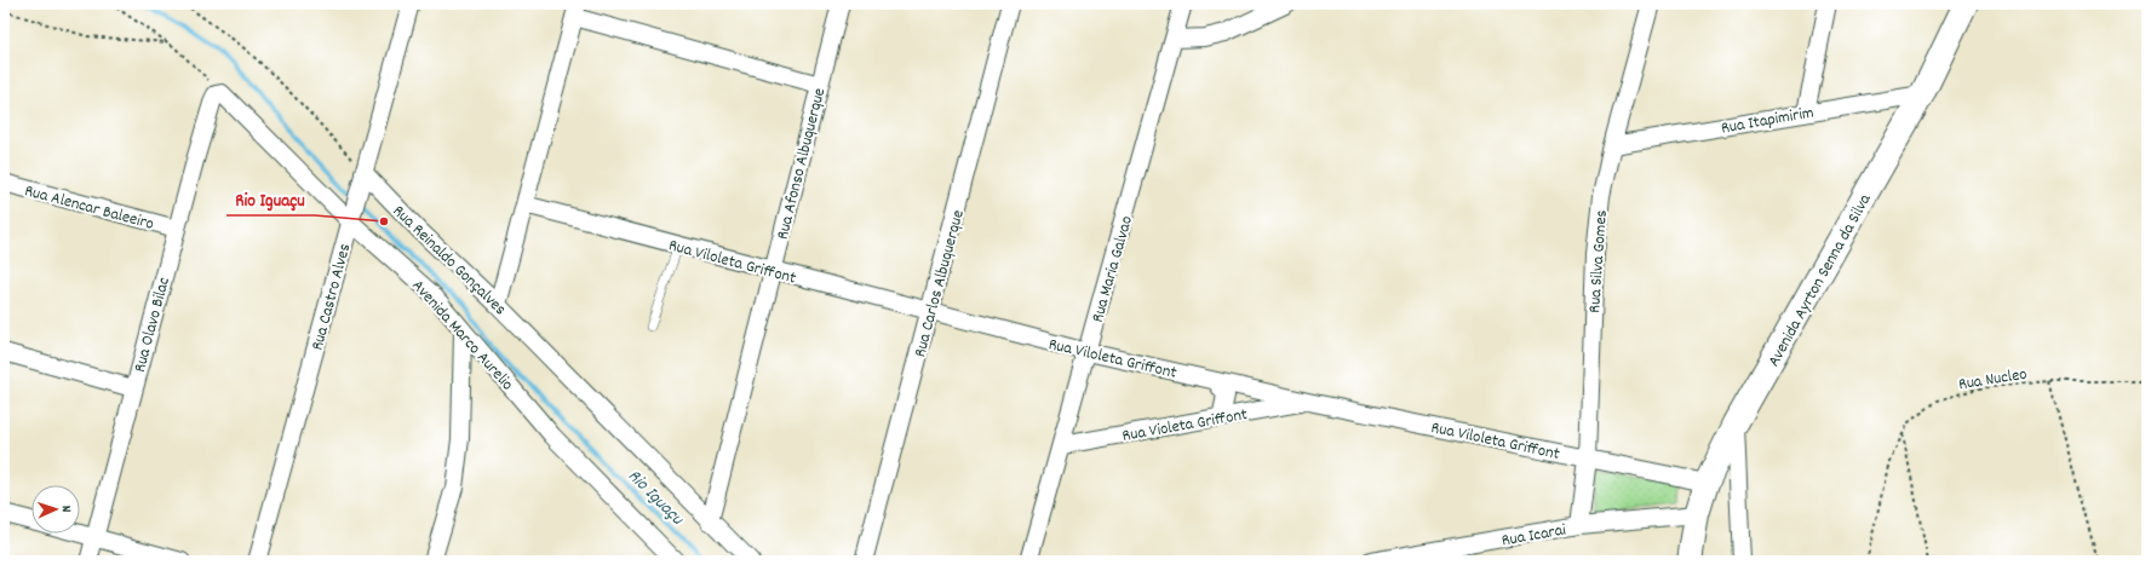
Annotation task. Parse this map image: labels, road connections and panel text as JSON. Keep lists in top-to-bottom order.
{
  "streets": {
    "street": [
      "Rua Itapimirim",
      "Rua Afonso Albuquerque",
      "Rua Alencar Baleeiro",
      "Rua Reinaldo Gonçalves",
      "Rua Viloleta Griffont",
      "Rua Silva Gomes",
      "Rua Maria Galvao",
      "Avenida Ayrton Senna da Silva",
      "Rua Carlos Albuquerque",
      "Rua Castro Alves",
      "Rua Olavo Bilac",
      "Avenida Marco Aurelio",
      "Rua Violeta Griffont",
      "Rua Icarai"
    ],
    "path": ["Rua Nucleo"]
  },
  "crossings": [
    ["Rua Itapimirim", "Rua Silva Gomes"],
    ["Rua Itapimirim", "Avenida Ayrton Senna da Silva"],
    ["Rua Afonso Albuquerque", "Rua Reinaldo Gonçalves"],
    ["Rua Afonso Albuquerque", "Rua Viloleta Griffont"],
    ["Rua Alencar Baleeiro", "Rua Olavo Bilac"],
    ["Rua Reinaldo Gonçalves", "Rua Castro Alves"],
    ["Rua Viloleta Griffont", "Rua Silva Gomes"],
    ["Rua Viloleta Griffont", "Rua Maria Galvao"],
    ["Rua Viloleta Griffont", "Avenida Ayrton Senna da Silva"],
    ["Rua Viloleta Griffont", "Rua Carlos Albuquerque"],
    ["Rua Viloleta Griffont", "Rua Violeta Griffont"],
    ["Rua Silva Gomes", "Rua Icarai"],
    ["Rua Maria Galvao", "Rua Violeta Griffont"],
    ["Avenida Ayrton Senna da Silva", "Rua Icarai"],
    ["Rua Castro Alves", "Avenida Marco Aurelio"],
    ["Rua Olavo Bilac", "Avenida Marco Aurelio"]
  ],
  "water": ["Rio Iguaçu"],
  "places": ["Rio Iguaçu"],
  "north": "right"
}
